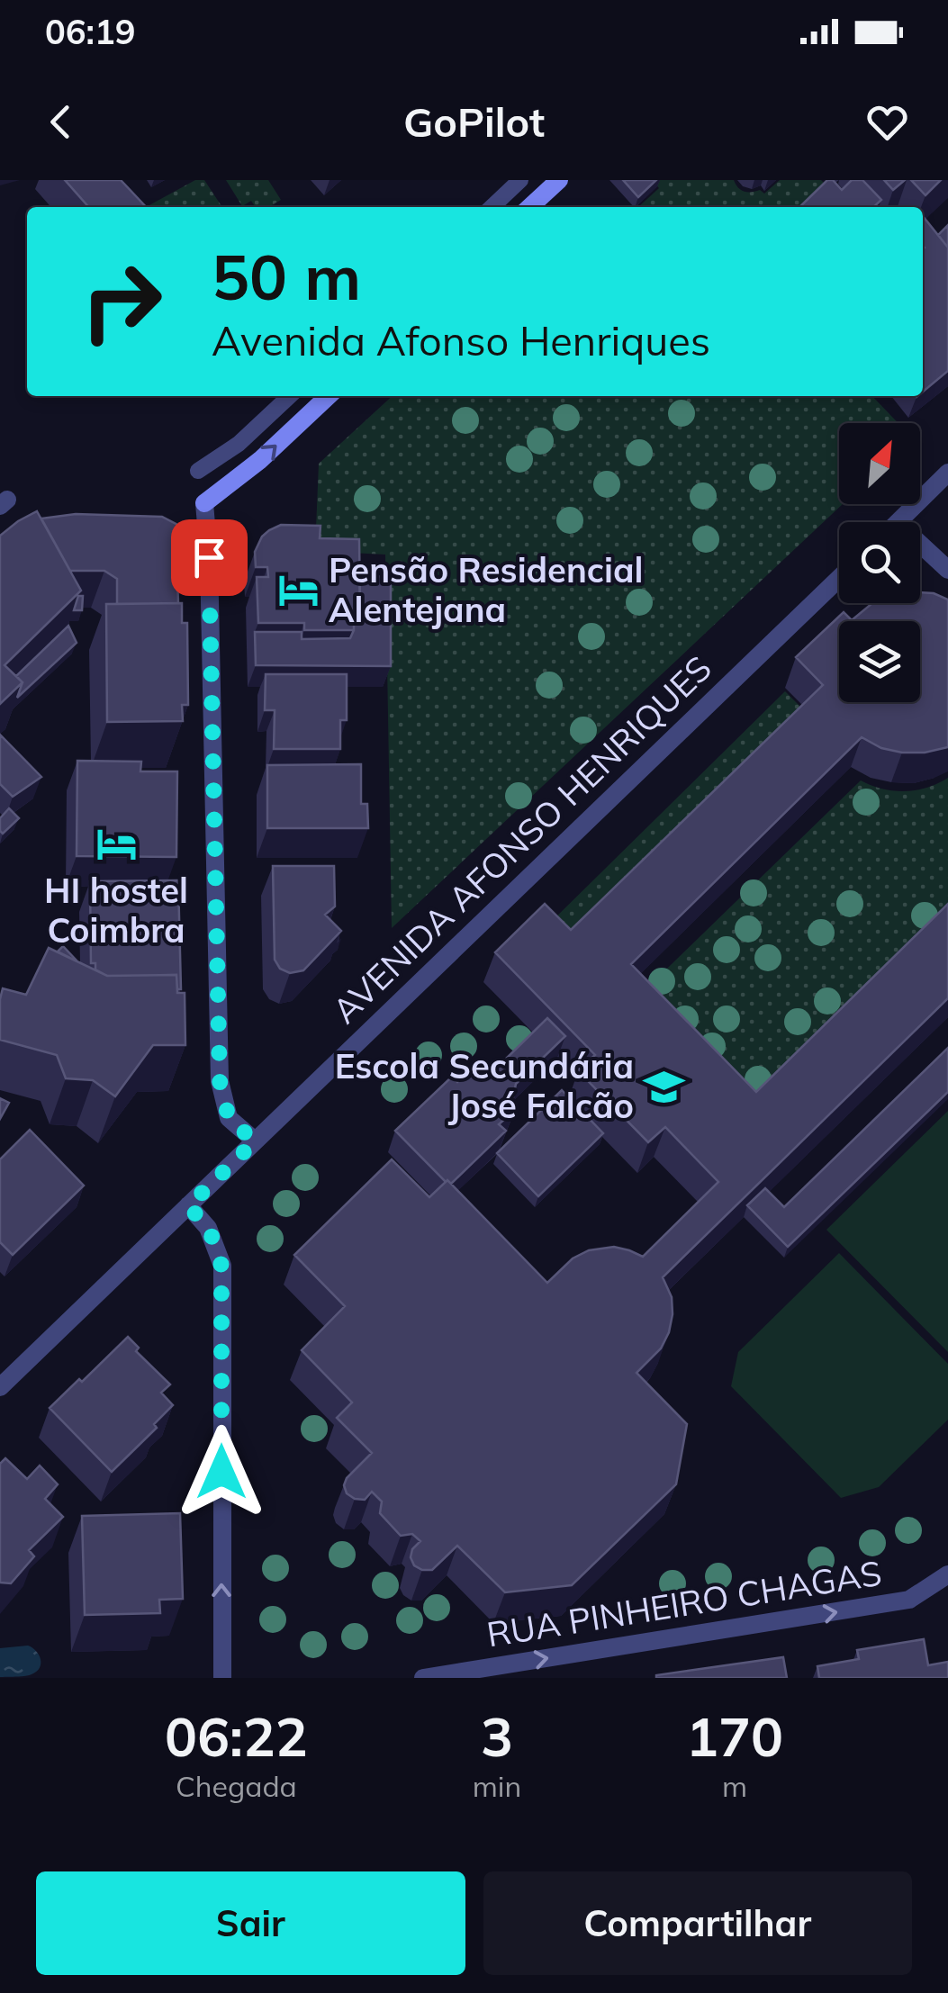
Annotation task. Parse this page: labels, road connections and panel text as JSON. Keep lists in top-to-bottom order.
{
  "streets": {
    "street": ["AVENIDA AFONSO HENRIQUES", "RUA PINHEIRO CHAGAS"]
  },
  "one_way": ["RUA PINHEIRO CHAGAS"],
  "places": {
    "hotel": ["Pensão Residencial Alentejana", "HI hostel Coimbra"],
    "school or university": ["Escola Secundária José Falcão"]
  },
  "north": "top right",
  "page": {
    "status": "06:19",
    "header": "GoPilot",
    "turn": ["50 m", "Avenida Afonso Henriques"],
    "eta": [
      "06:22",
      "Chegada",
      "3",
      "min",
      "170",
      "m"
    ],
    "buttons": ["Sair", "Compartilhar"]
  }
}
